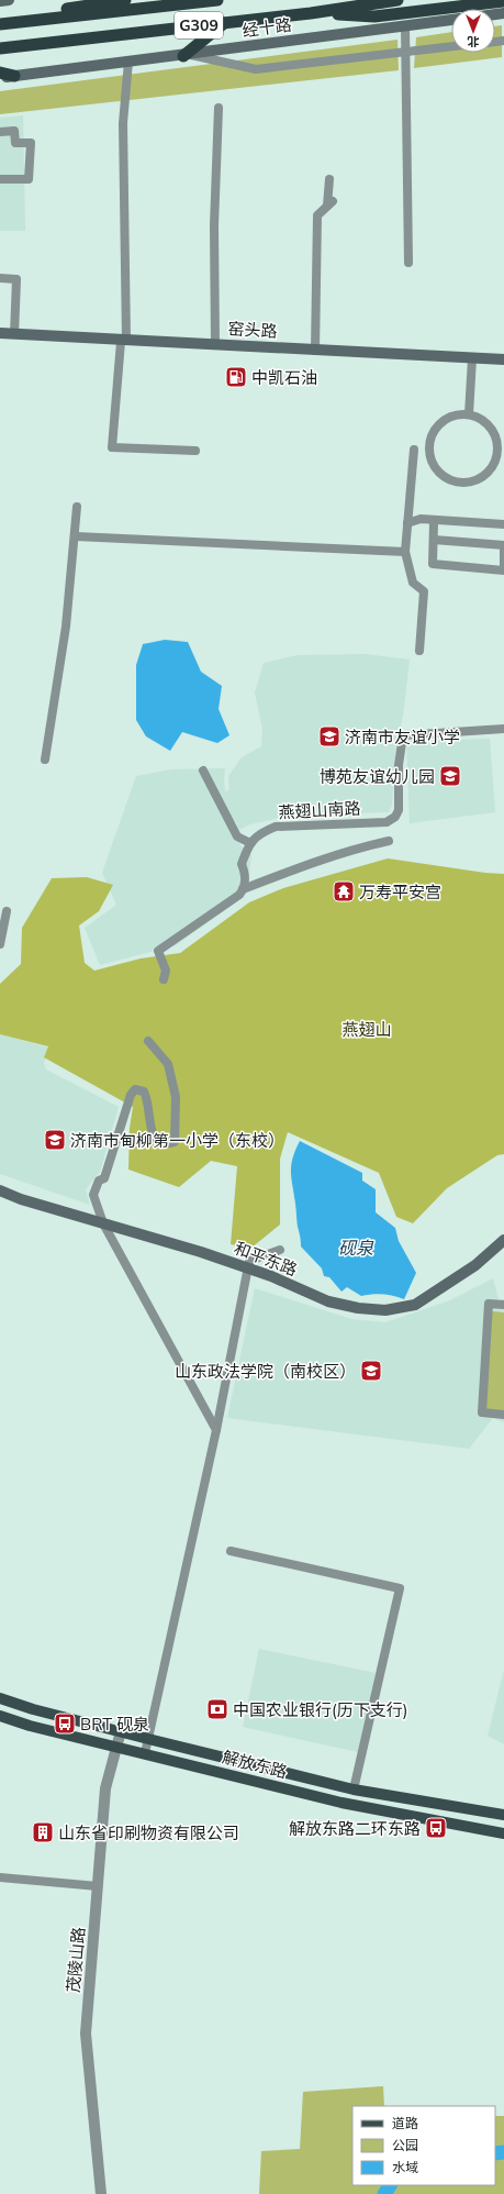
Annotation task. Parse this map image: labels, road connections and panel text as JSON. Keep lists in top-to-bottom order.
{
  "streets": {
    "highway": ["G309", "经十路"],
    "main road": ["窑头路", "和平东路", "解放东路"],
    "street": ["燕翅山南路", "茂陵山路"]
  },
  "crossings": [
    ["解放东路", "茂陵山路"]
  ],
  "water": ["砚泉"],
  "parks": ["燕翅山"],
  "places": {
    "fuel station": ["中凯石油"],
    "school or university": [
      "济南市友谊小学",
      "博苑友谊幼儿园",
      "济南市甸柳第一小学（东校）",
      "山东政法学院（南校区）"
    ],
    "temple": ["万寿平安宫"],
    "bank": ["中国农业银行(历下支行)"],
    "bus stop": ["BRT 砚泉", "解放东路二环东路"],
    "building": ["山东省印刷物资有限公司"]
  },
  "legend": ["道路", "公园", "水域"],
  "north": "bottom"
}
